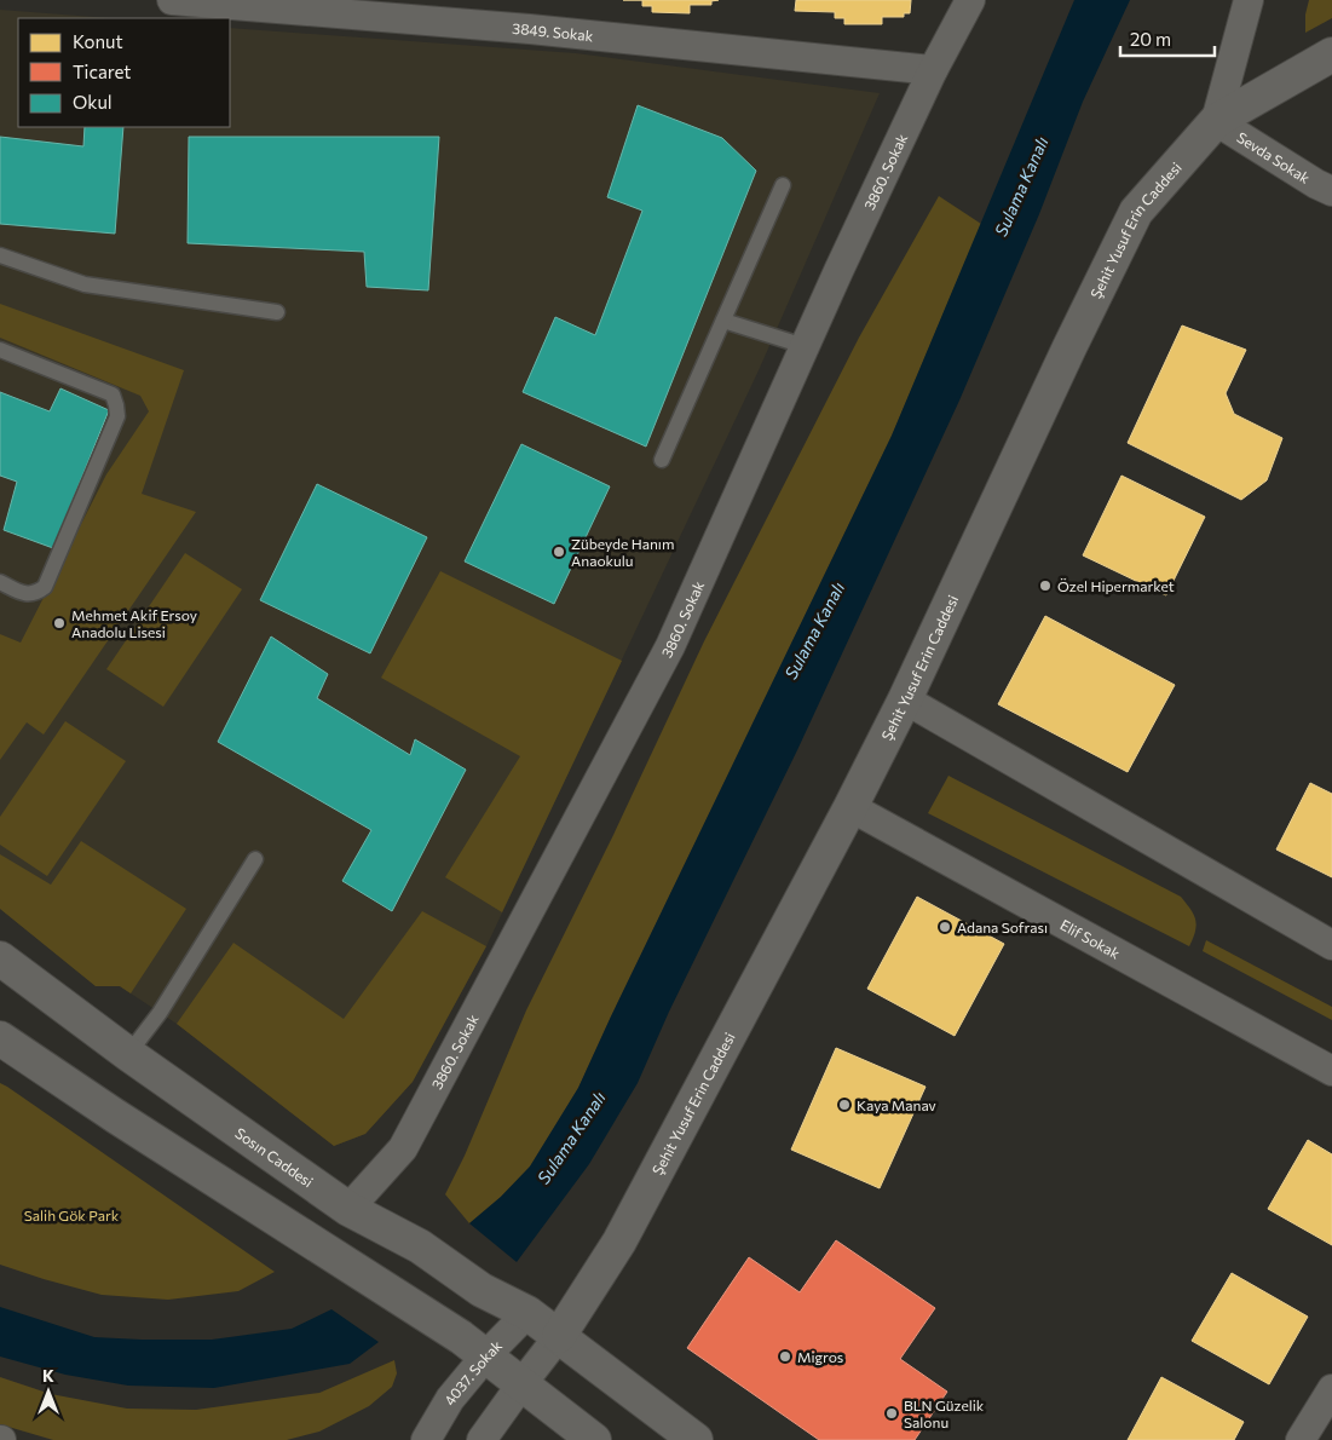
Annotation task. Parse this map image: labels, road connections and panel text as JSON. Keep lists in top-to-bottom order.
{
  "streets": {
    "street": [
      "3849. Sokak",
      "Sevda Sokak",
      "3860. Sokak",
      "Şehit Yusuf Erin Caddesi",
      "Elif Sokak",
      "Sosın Caddesi",
      "4037. Sokak"
    ]
  },
  "crossings": [
    ["3849. Sokak", "3860. Sokak"],
    ["Sevda Sokak", "Şehit Yusuf Erin Caddesi"],
    ["3860. Sokak", "Sosın Caddesi"],
    ["Şehit Yusuf Erin Caddesi", "Elif Sokak"],
    ["Şehit Yusuf Erin Caddesi", "Sosın Caddesi"],
    ["Sosın Caddesi", "4037. Sokak"]
  ],
  "water": ["Sulama Kanalı"],
  "parks": ["Salih Gök Park"],
  "places": [
    "Zübeyde Hanım Anaokulu",
    "Özel Hipermarket",
    "Mehmet Akif Ersoy Anadolu Lisesi",
    "Adana Sofrası",
    "Kaya Manav",
    "Migros",
    "BLN Güzelik Salonu"
  ],
  "legend": ["Konut", "Ticaret", "Okul"],
  "scale_bar": "20 m",
  "north": "top"
}
